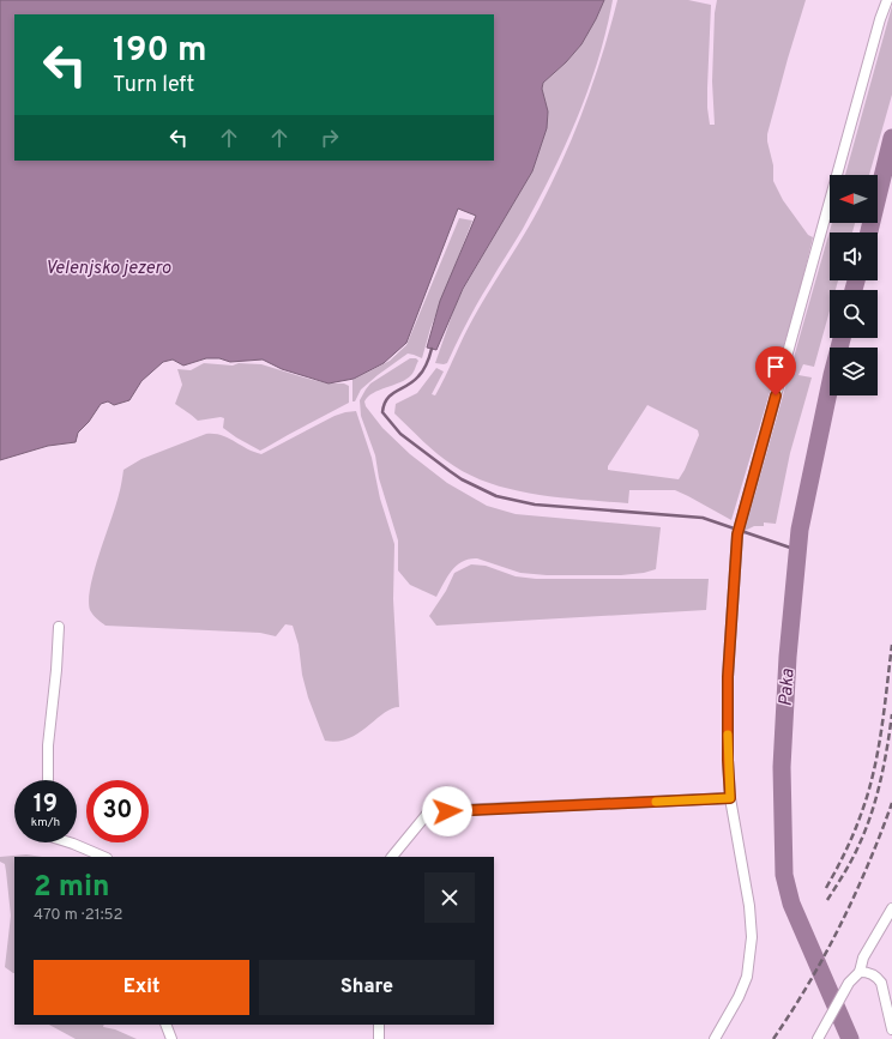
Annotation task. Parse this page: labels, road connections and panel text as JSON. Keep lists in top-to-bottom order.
{
  "water": ["Velenjsko jezero", "Paka"],
  "north": "left",
  "page": {
    "turn": ["190 m", "Turn left"],
    "speed": "19 km/h",
    "limit": "30",
    "heading": ["2 min", "470 m · 21:52"],
    "buttons": ["Exit", "Share"]
  }
}
